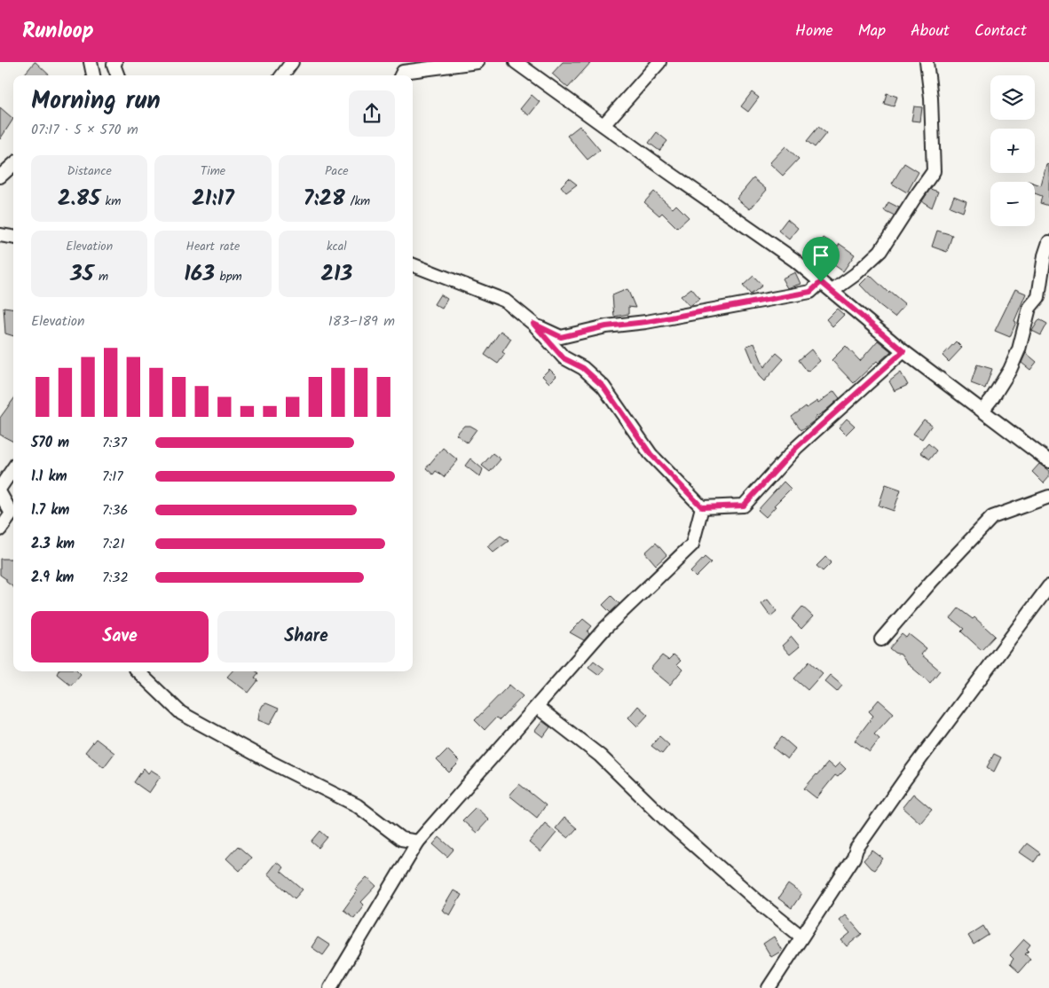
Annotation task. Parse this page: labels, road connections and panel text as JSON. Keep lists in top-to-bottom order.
{
  "page": {
    "header": "Runloop",
    "nav": [
      "Home",
      "Map",
      "About",
      "Contact"
    ],
    "map_buttons": ["+", "−"],
    "heading": ["Morning run", "07:17 · 5 × 570 m"],
    "stats": [
      ["Distance", "2.85 km"],
      ["Time", "21:17"],
      ["Pace", "7:28 /km"],
      ["Elevation", "35 m"],
      ["Heart rate", "163 bpm"],
      ["kcal", "213"]
    ],
    "chart": ["Elevation", "183–189 m"],
    "list": [
      {
        "name": "570 m",
        "note": "7:37"
      },
      {
        "name": "1.1 km",
        "note": "7:17"
      },
      {
        "name": "1.7 km",
        "note": "7:36"
      },
      {
        "name": "2.3 km",
        "note": "7:21"
      },
      {
        "name": "2.9 km",
        "note": "7:32"
      }
    ],
    "buttons": ["Save", "Share"]
  }
}
